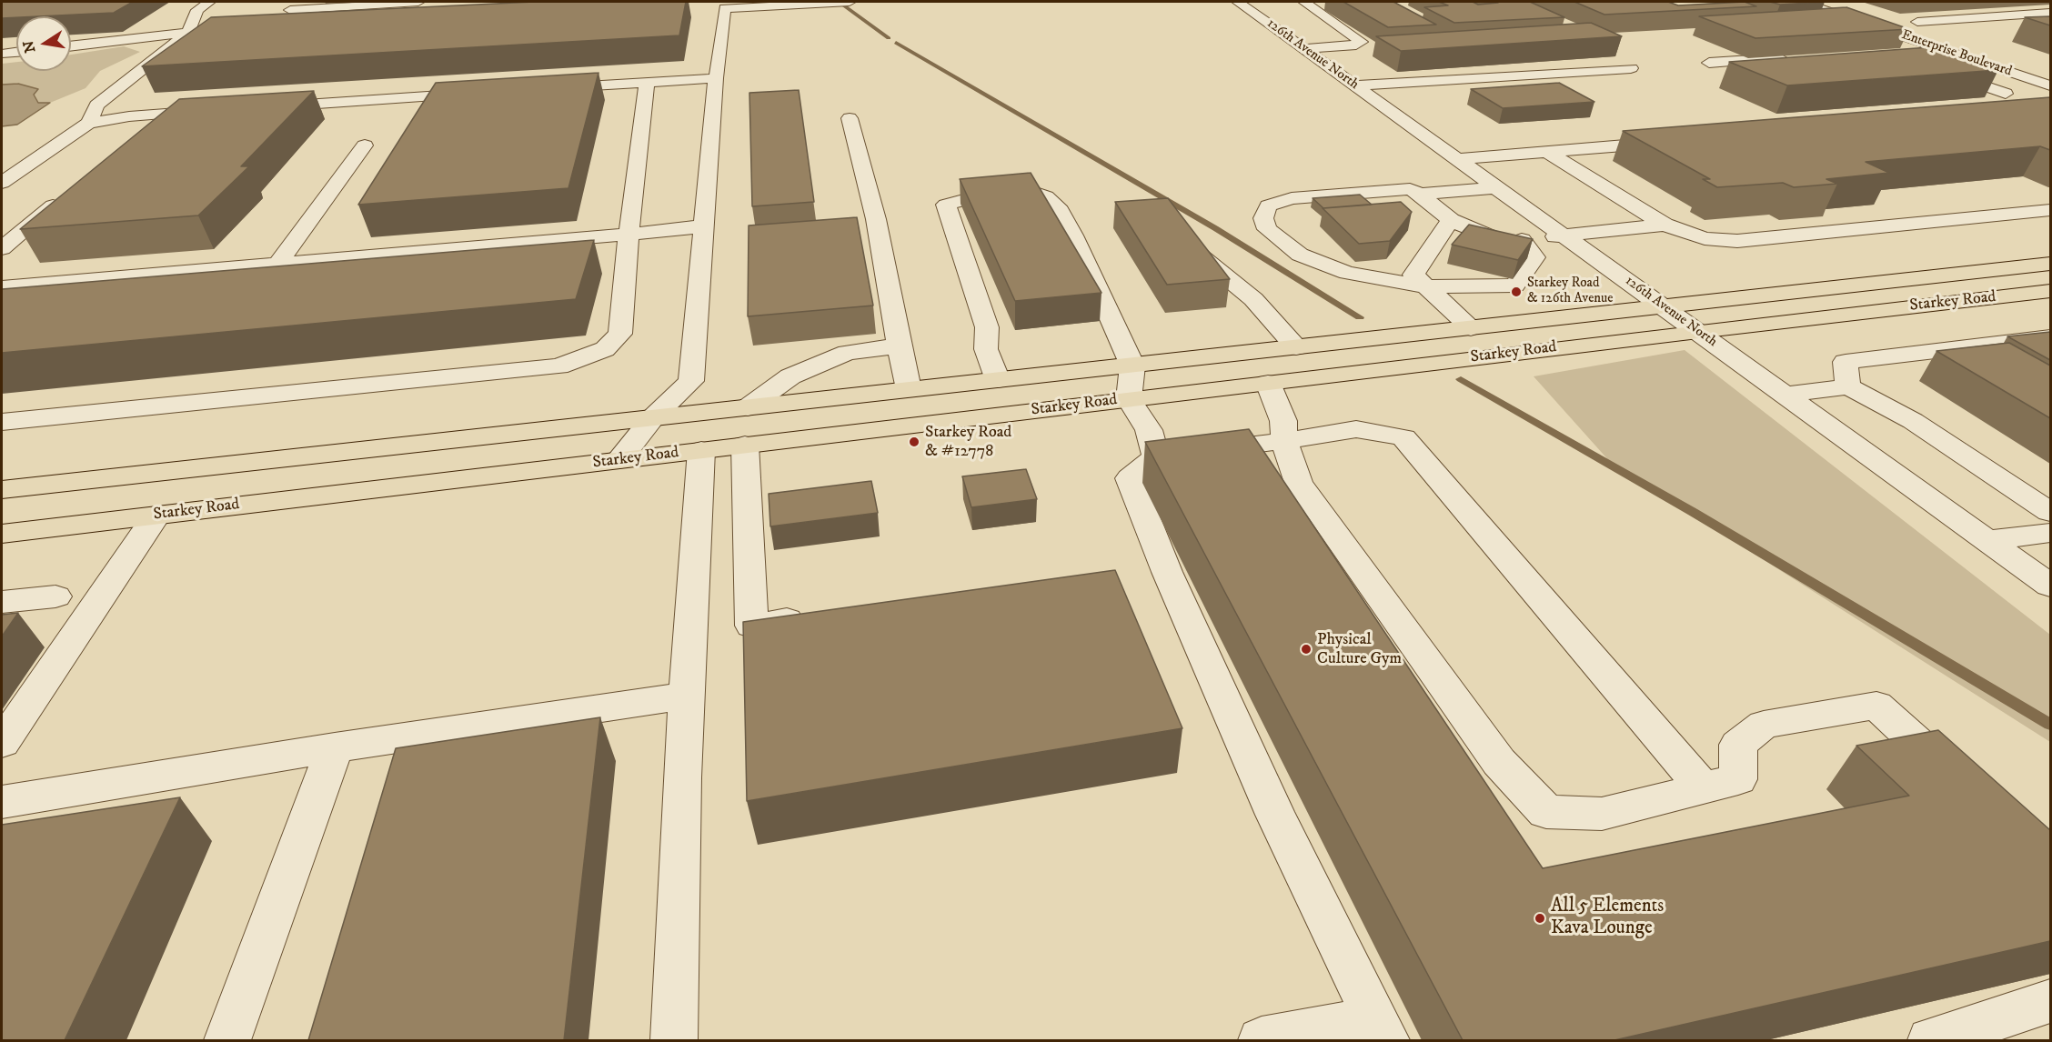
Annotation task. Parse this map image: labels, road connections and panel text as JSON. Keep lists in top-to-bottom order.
{
  "streets": {
    "main road": ["Starkey Road"],
    "street": ["Enterprise Boulevard", "126th Avenue North"]
  },
  "crossings": [
    ["126th Avenue North", "Starkey Road"]
  ],
  "places": [
    "Starkey Road & 126th Avenue",
    "Starkey Road & #12778",
    "Physical Culture Gym",
    "All 5 Elements Kava Lounge"
  ],
  "north": "left"
}
